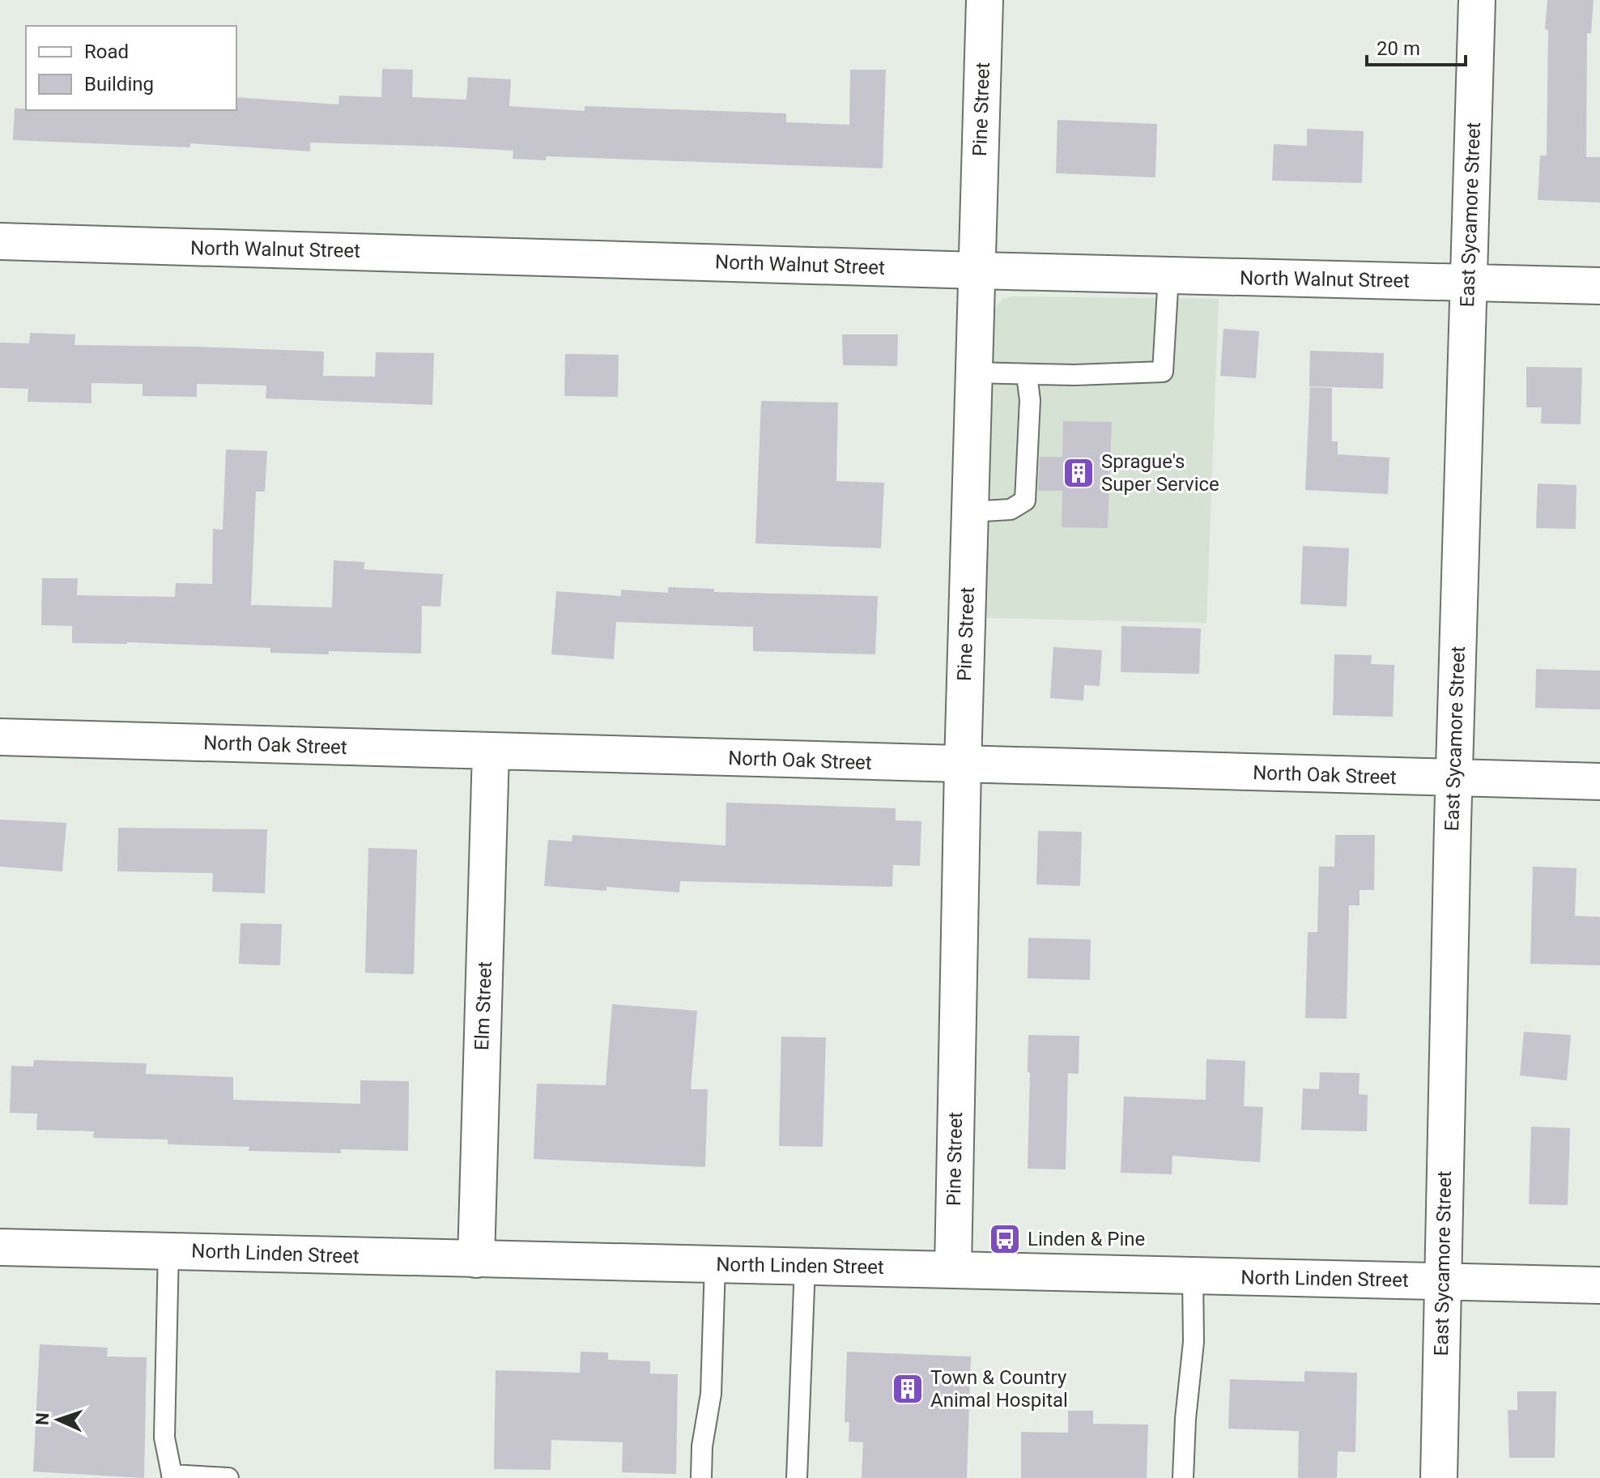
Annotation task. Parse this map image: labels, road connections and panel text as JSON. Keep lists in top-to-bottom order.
{
  "streets": {
    "street": [
      "Pine Street",
      "East Sycamore Street",
      "North Walnut Street",
      "North Oak Street",
      "Elm Street",
      "North Linden Street"
    ]
  },
  "crossings": [
    ["Pine Street", "North Walnut Street"],
    ["Pine Street", "North Oak Street"],
    ["Pine Street", "North Linden Street"],
    ["East Sycamore Street", "North Walnut Street"],
    ["East Sycamore Street", "North Oak Street"],
    ["East Sycamore Street", "North Linden Street"],
    ["North Oak Street", "Elm Street"],
    ["Elm Street", "North Linden Street"]
  ],
  "places": {
    "building": ["Sprague's Super Service", "Town & Country Animal Hospital"],
    "bus stop": ["Linden & Pine"]
  },
  "legend": ["Road", "Building"],
  "scale_bar": "20 m",
  "north": "left"
}
